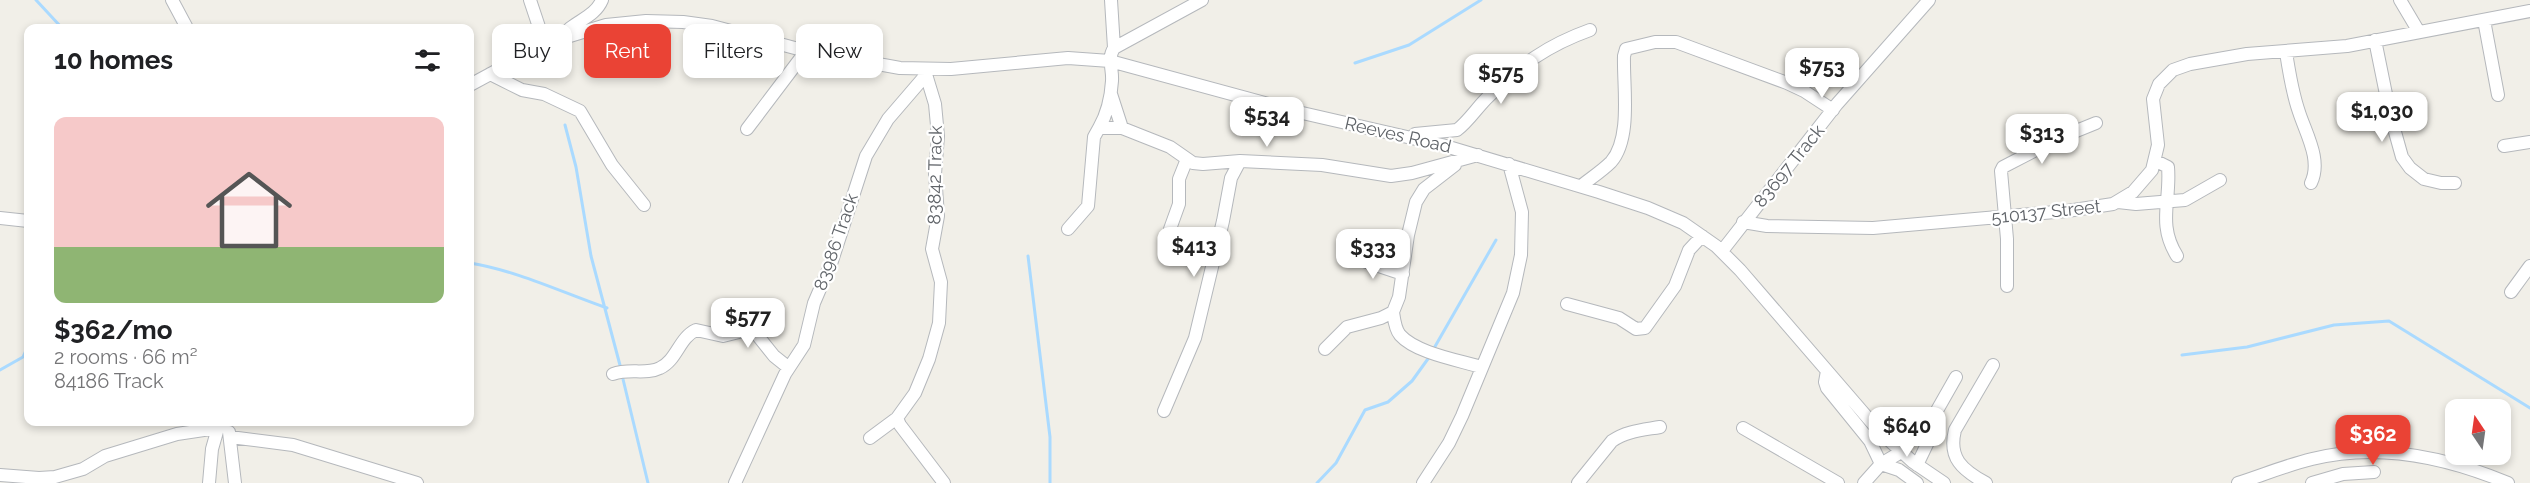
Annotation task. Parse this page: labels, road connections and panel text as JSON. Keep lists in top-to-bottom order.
{
  "streets": {
    "street": [
      "Reeves Road",
      "83697 Track",
      "83842 Track",
      "510137 Street",
      "83986 Track"
    ]
  },
  "crossings": [
    ["Reeves Road", "83697 Track"],
    ["Reeves Road", "83842 Track"],
    ["Reeves Road", "83986 Track"],
    ["83697 Track", "510137 Street"],
    ["83842 Track", "83986 Track"]
  ],
  "north": "top",
  "page": {
    "chip": [
      "Buy",
      "Rent",
      "Filters",
      "New"
    ],
    "heading": "10 homes",
    "price": [
      "$753",
      "$575",
      "$1,030",
      "$534",
      "$313",
      "$413",
      "$333",
      "$577",
      "$640",
      "$362"
    ],
    "list": [
      {
        "name": "$362/mo",
        "note": "2 rooms · 66 m² · 84186 Track"
      }
    ]
  }
}
